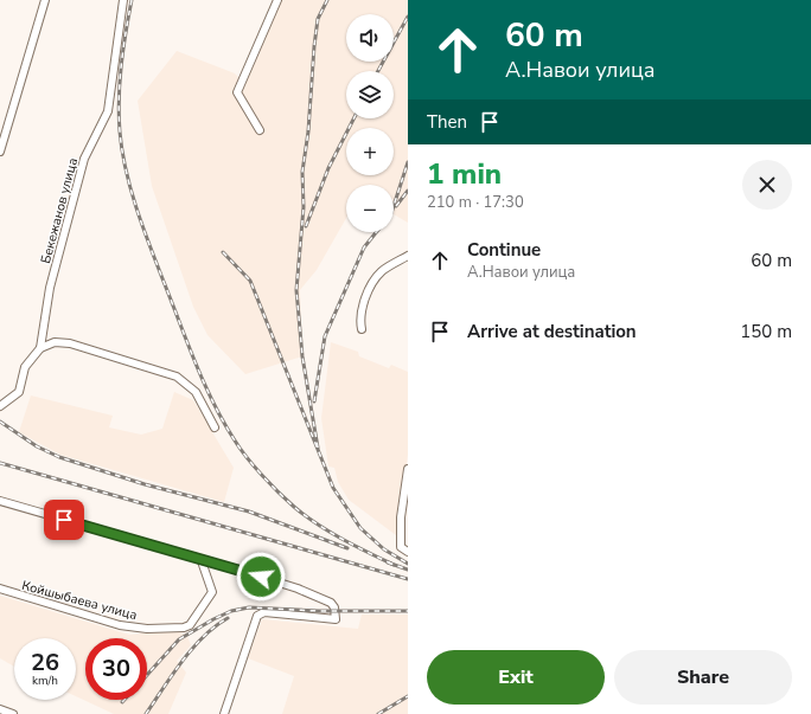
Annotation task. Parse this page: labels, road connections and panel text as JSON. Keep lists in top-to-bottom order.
{
  "streets": {
    "street": ["Бекежанов улица", "Койшыбаева улица"]
  },
  "page": {
    "turn": ["60 m", "А.Навои улица"],
    "map_buttons": ["+", "−"],
    "then": "Then",
    "heading": ["1 min", "210 m · 17:30"],
    "list": [
      {
        "name": "Continue",
        "note": "А.Навои улица",
        "value": "60 m"
      },
      {
        "name": "Arrive at destination",
        "value": "150 m"
      }
    ],
    "speed": "26 km/h",
    "limit": "30",
    "buttons": ["Exit", "Share"]
  }
}
